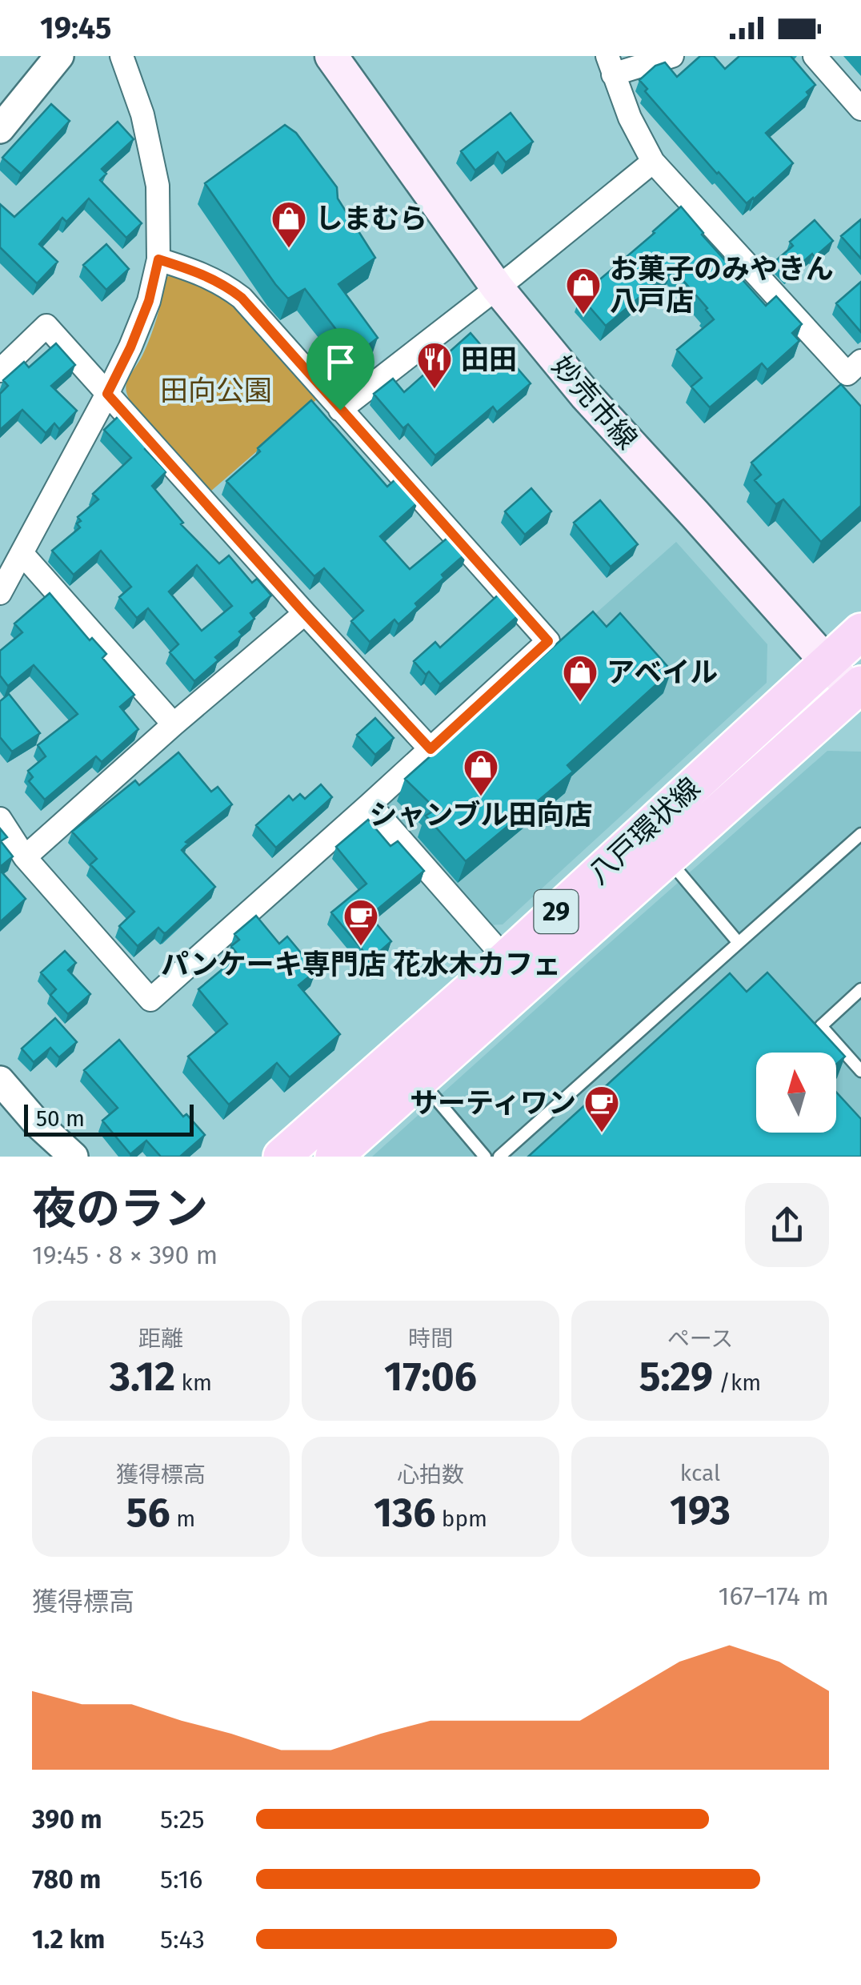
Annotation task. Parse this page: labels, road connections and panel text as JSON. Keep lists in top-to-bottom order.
{
  "streets": {
    "main road": ["妙売市線", "八戸環状線", "29"]
  },
  "crossings": [
    ["妙売市線", "八戸環状線"]
  ],
  "parks": ["田向公園"],
  "places": {
    "shop": [
      "しまむら",
      "お菓子のみやきん 八戸店",
      "アベイル",
      "シャンブル田向店"
    ],
    "restaurant": ["田田"],
    "cafe": ["パンケーキ専門店 花水木カフェ", "サーティワン"]
  },
  "scale_bar": "50 m",
  "north": "top",
  "page": {
    "status": "19:45",
    "scale": "50 m",
    "heading": ["夜のラン", "19:45 · 8 × 390 m"],
    "stats": [
      ["距離", "3.12 km"],
      ["時間", "17:06"],
      ["ペース", "5:29 /km"],
      ["獲得標高", "56 m"],
      ["心拍数", "136 bpm"],
      ["kcal", "193"]
    ],
    "chart": ["獲得標高", "167–174 m"],
    "list": [
      {
        "name": "390 m",
        "note": "5:25"
      },
      {
        "name": "780 m",
        "note": "5:16"
      },
      {
        "name": "1.2 km",
        "note": "5:43"
      }
    ]
  }
}
